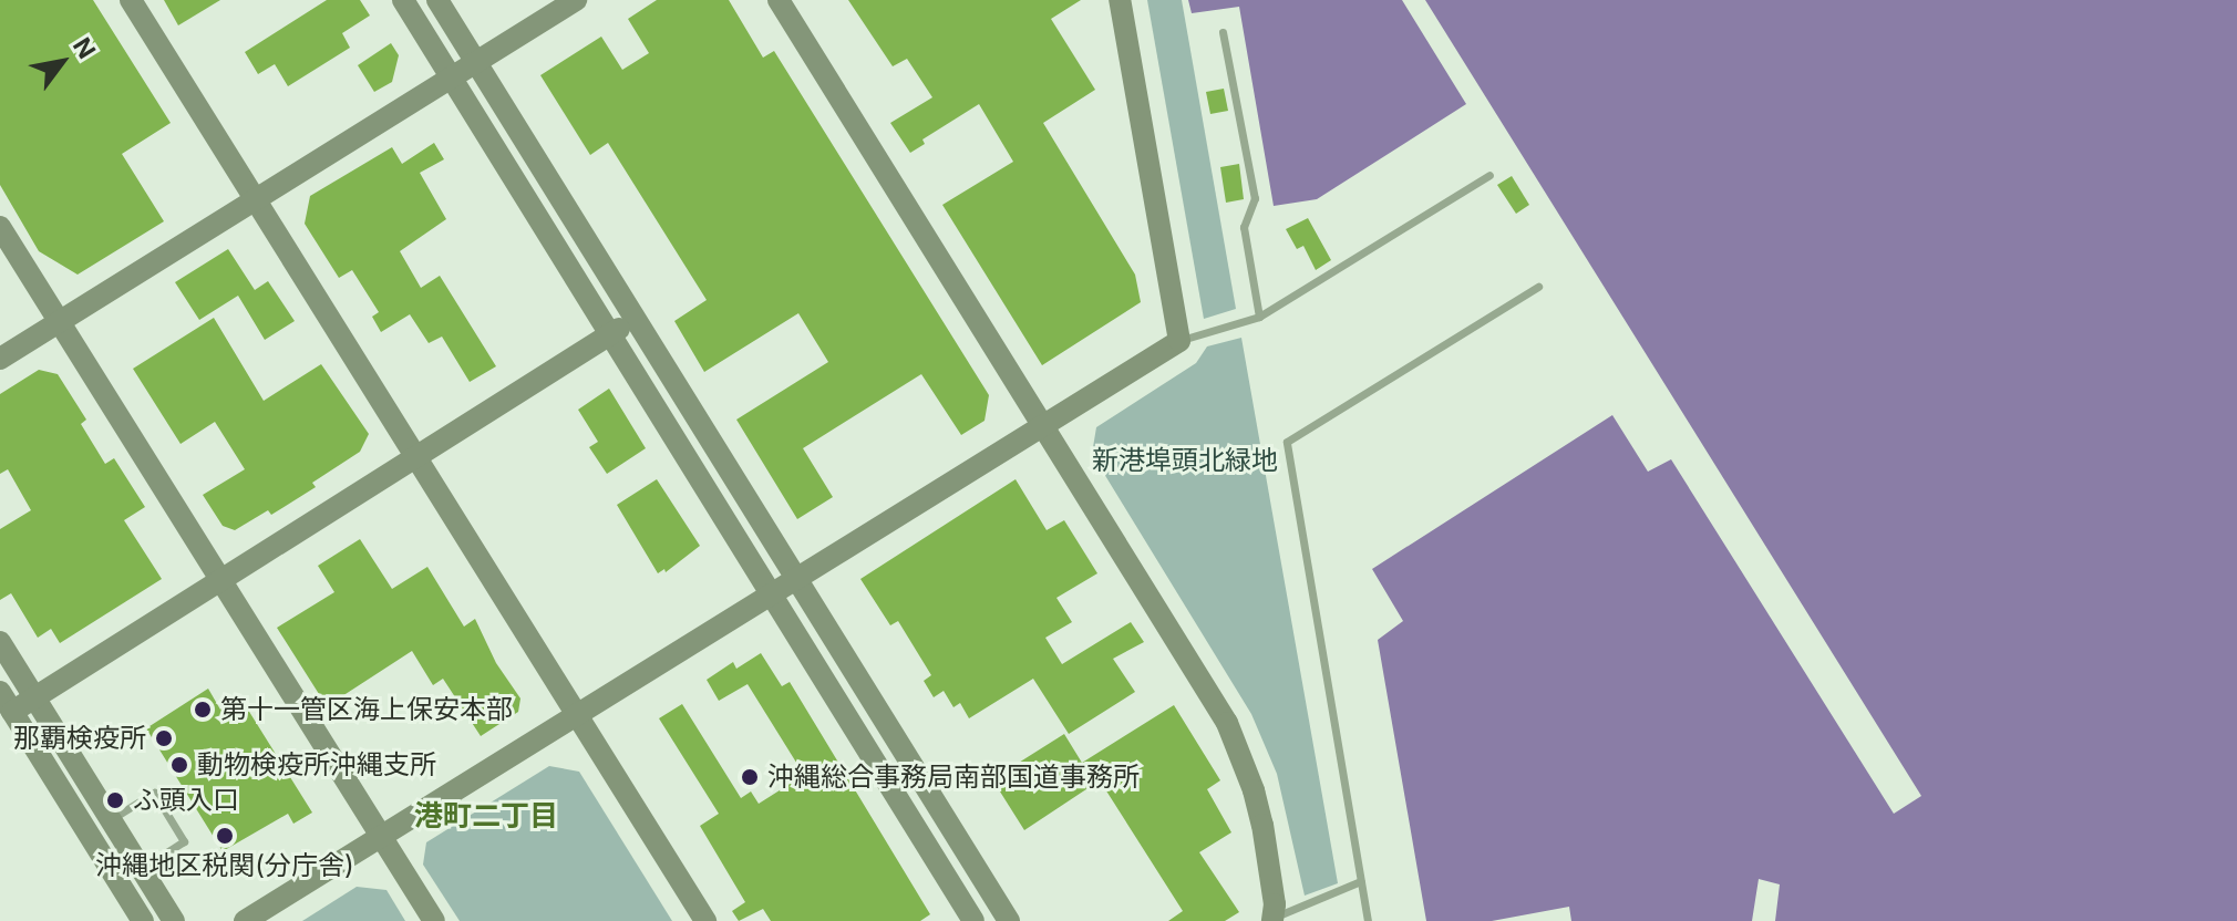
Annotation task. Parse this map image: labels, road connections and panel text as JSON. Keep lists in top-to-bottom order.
{
  "districts": ["港町二丁目"],
  "parks": ["新港埠頭北緑地"],
  "places": [
    "第十一管区海上保安本部",
    "那覇検疫所",
    "動物検疫所沖縄支所",
    "沖縄総合事務局南部国道事務所",
    "ふ頭入口",
    "沖縄地区税関(分庁舎)"
  ],
  "north": "top right"
}
